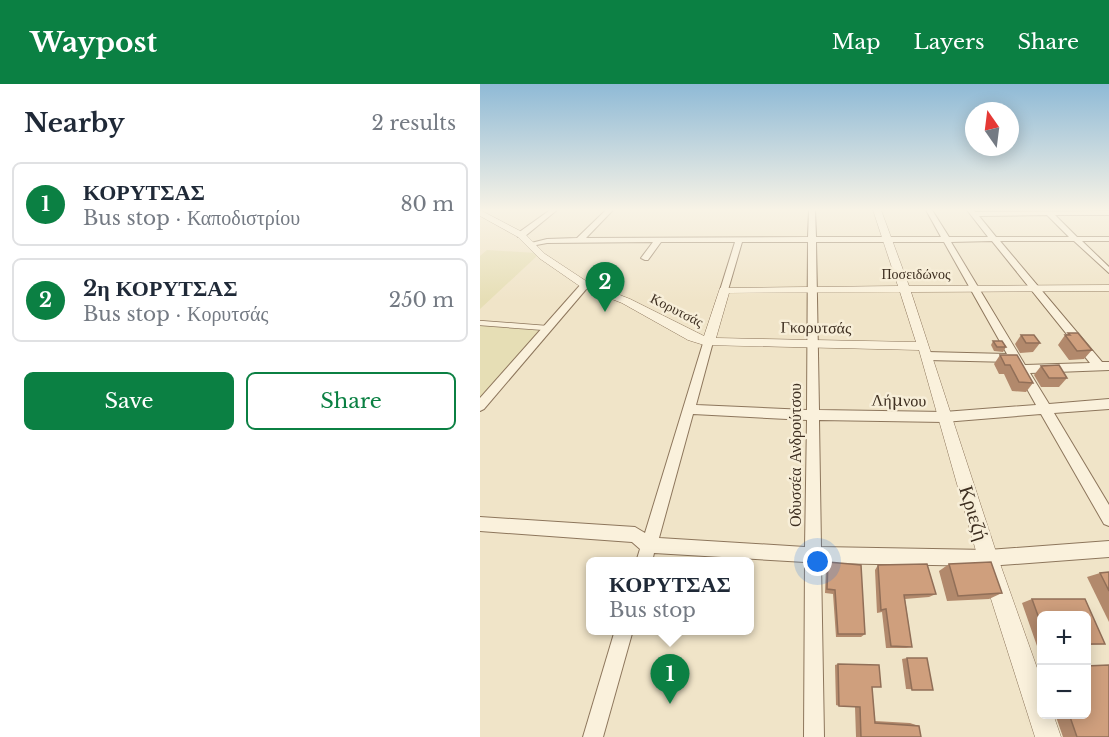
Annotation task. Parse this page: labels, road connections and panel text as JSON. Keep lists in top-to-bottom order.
{
  "streets": {
    "street": [
      "Ποσειδώνος",
      "Κορυτσάς",
      "Γκορυτσάς",
      "Λήμνου",
      "Οδυσσέα Ανδρούτσου",
      "Κριεζή"
    ]
  },
  "crossings": [
    ["Ποσειδώνος", "Οδυσσέα Ανδρούτσου"],
    ["Ποσειδώνος", "Κριεζή"],
    ["Κορυτσάς", "Γκορυτσάς"],
    ["Γκορυτσάς", "Οδυσσέα Ανδρούτσου"],
    ["Γκορυτσάς", "Κριεζή"],
    ["Λήμνου", "Οδυσσέα Ανδρούτσου"],
    ["Λήμνου", "Κριεζή"]
  ],
  "north": "top",
  "page": {
    "header": "Waypost",
    "nav": ["Map", "Layers", "Share"],
    "heading": ["Nearby", "2 results"],
    "list": [
      {
        "mark": "1",
        "name": "ΚΟΡΥΤΣΑΣ",
        "note": "Bus stop · Καποδιστρίου",
        "value": "80 m"
      },
      {
        "mark": "2",
        "name": "2η ΚΟΡΥΤΣΑΣ",
        "note": "Bus stop · Κορυτσάς",
        "value": "250 m"
      }
    ],
    "pins": ["2", "1"],
    "buttons": ["Save", "Share"],
    "popup": ["ΚΟΡΥΤΣΑΣ", "Bus stop"],
    "map_buttons": ["+", "−"]
  }
}
